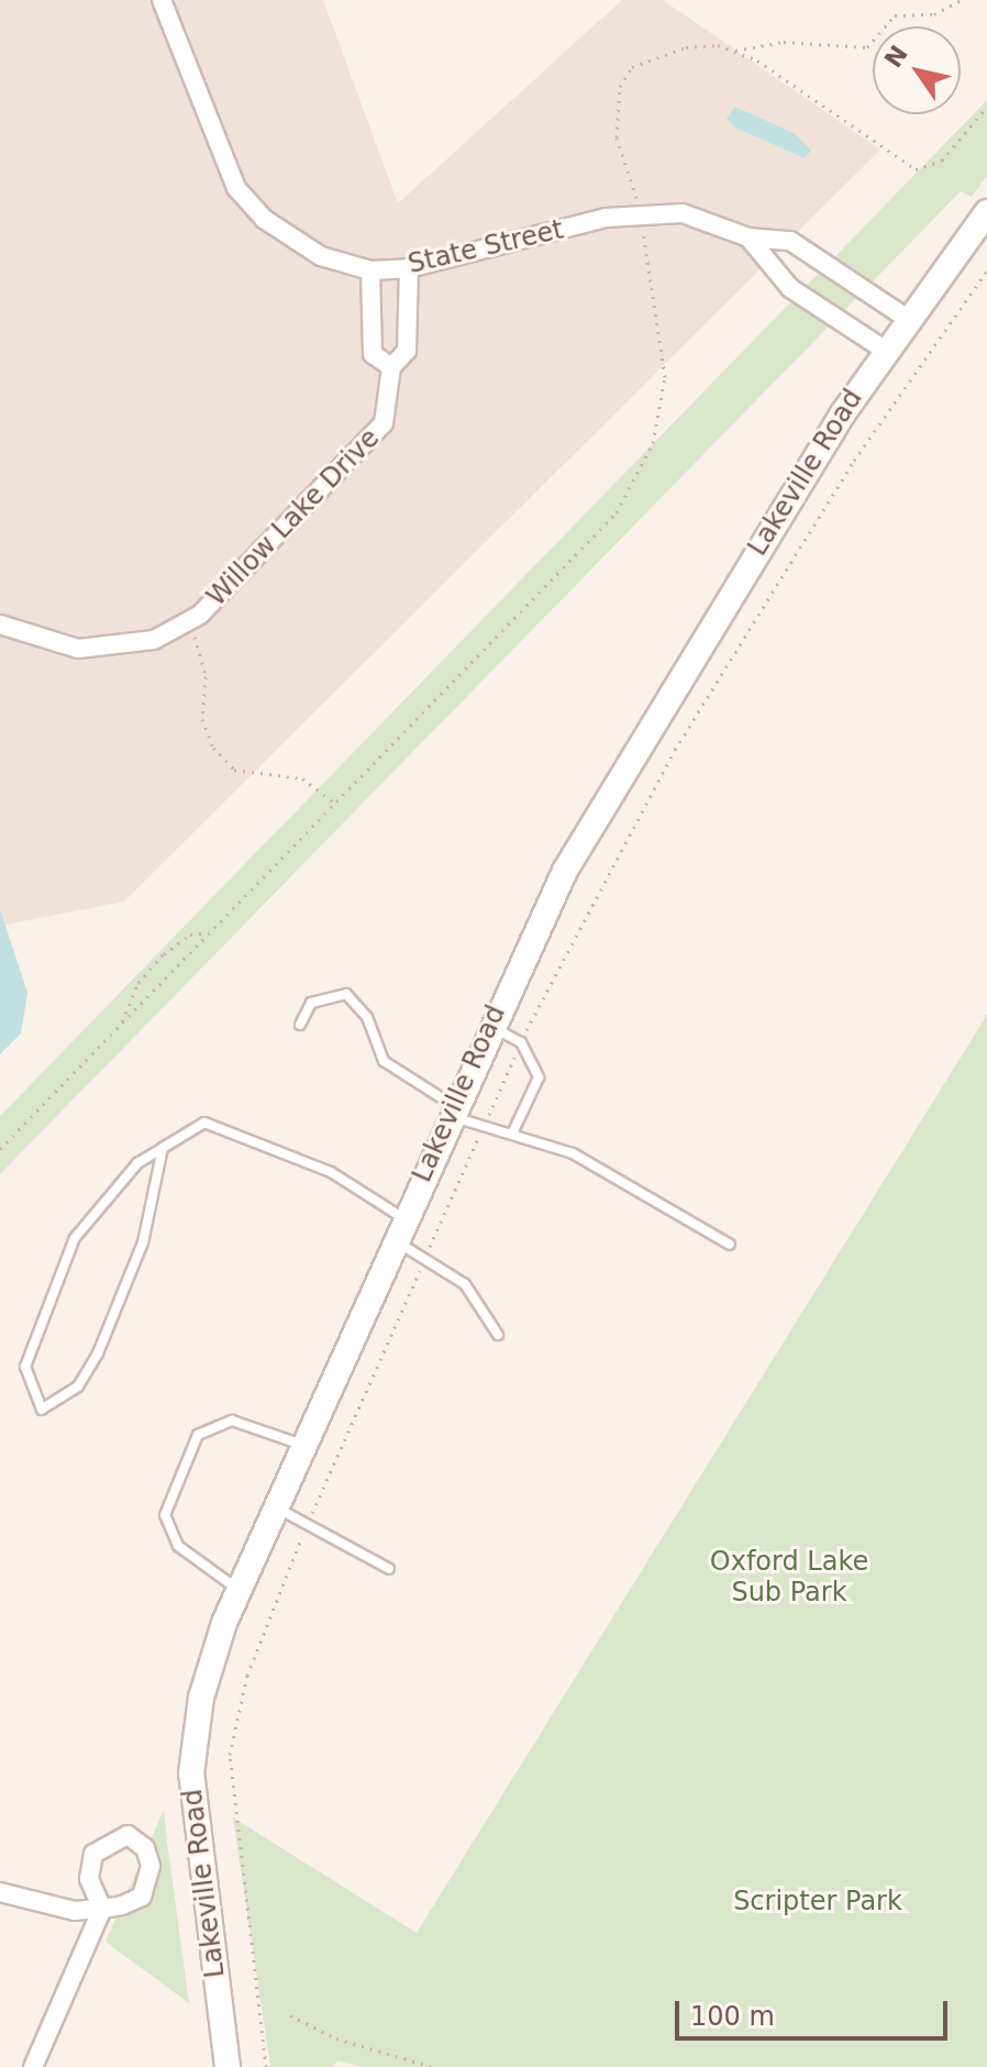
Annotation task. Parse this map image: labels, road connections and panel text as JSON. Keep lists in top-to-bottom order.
{
  "streets": {
    "main road": ["Lakeville Road"],
    "street": ["State Street", "Willow Lake Drive"]
  },
  "crossings": [
    ["State Street", "Lakeville Road"],
    ["State Street", "Willow Lake Drive"]
  ],
  "parks": ["Oxford Lake Sub Park", "Scripter Park"],
  "scale_bar": "100 m",
  "north": "top left"
}
